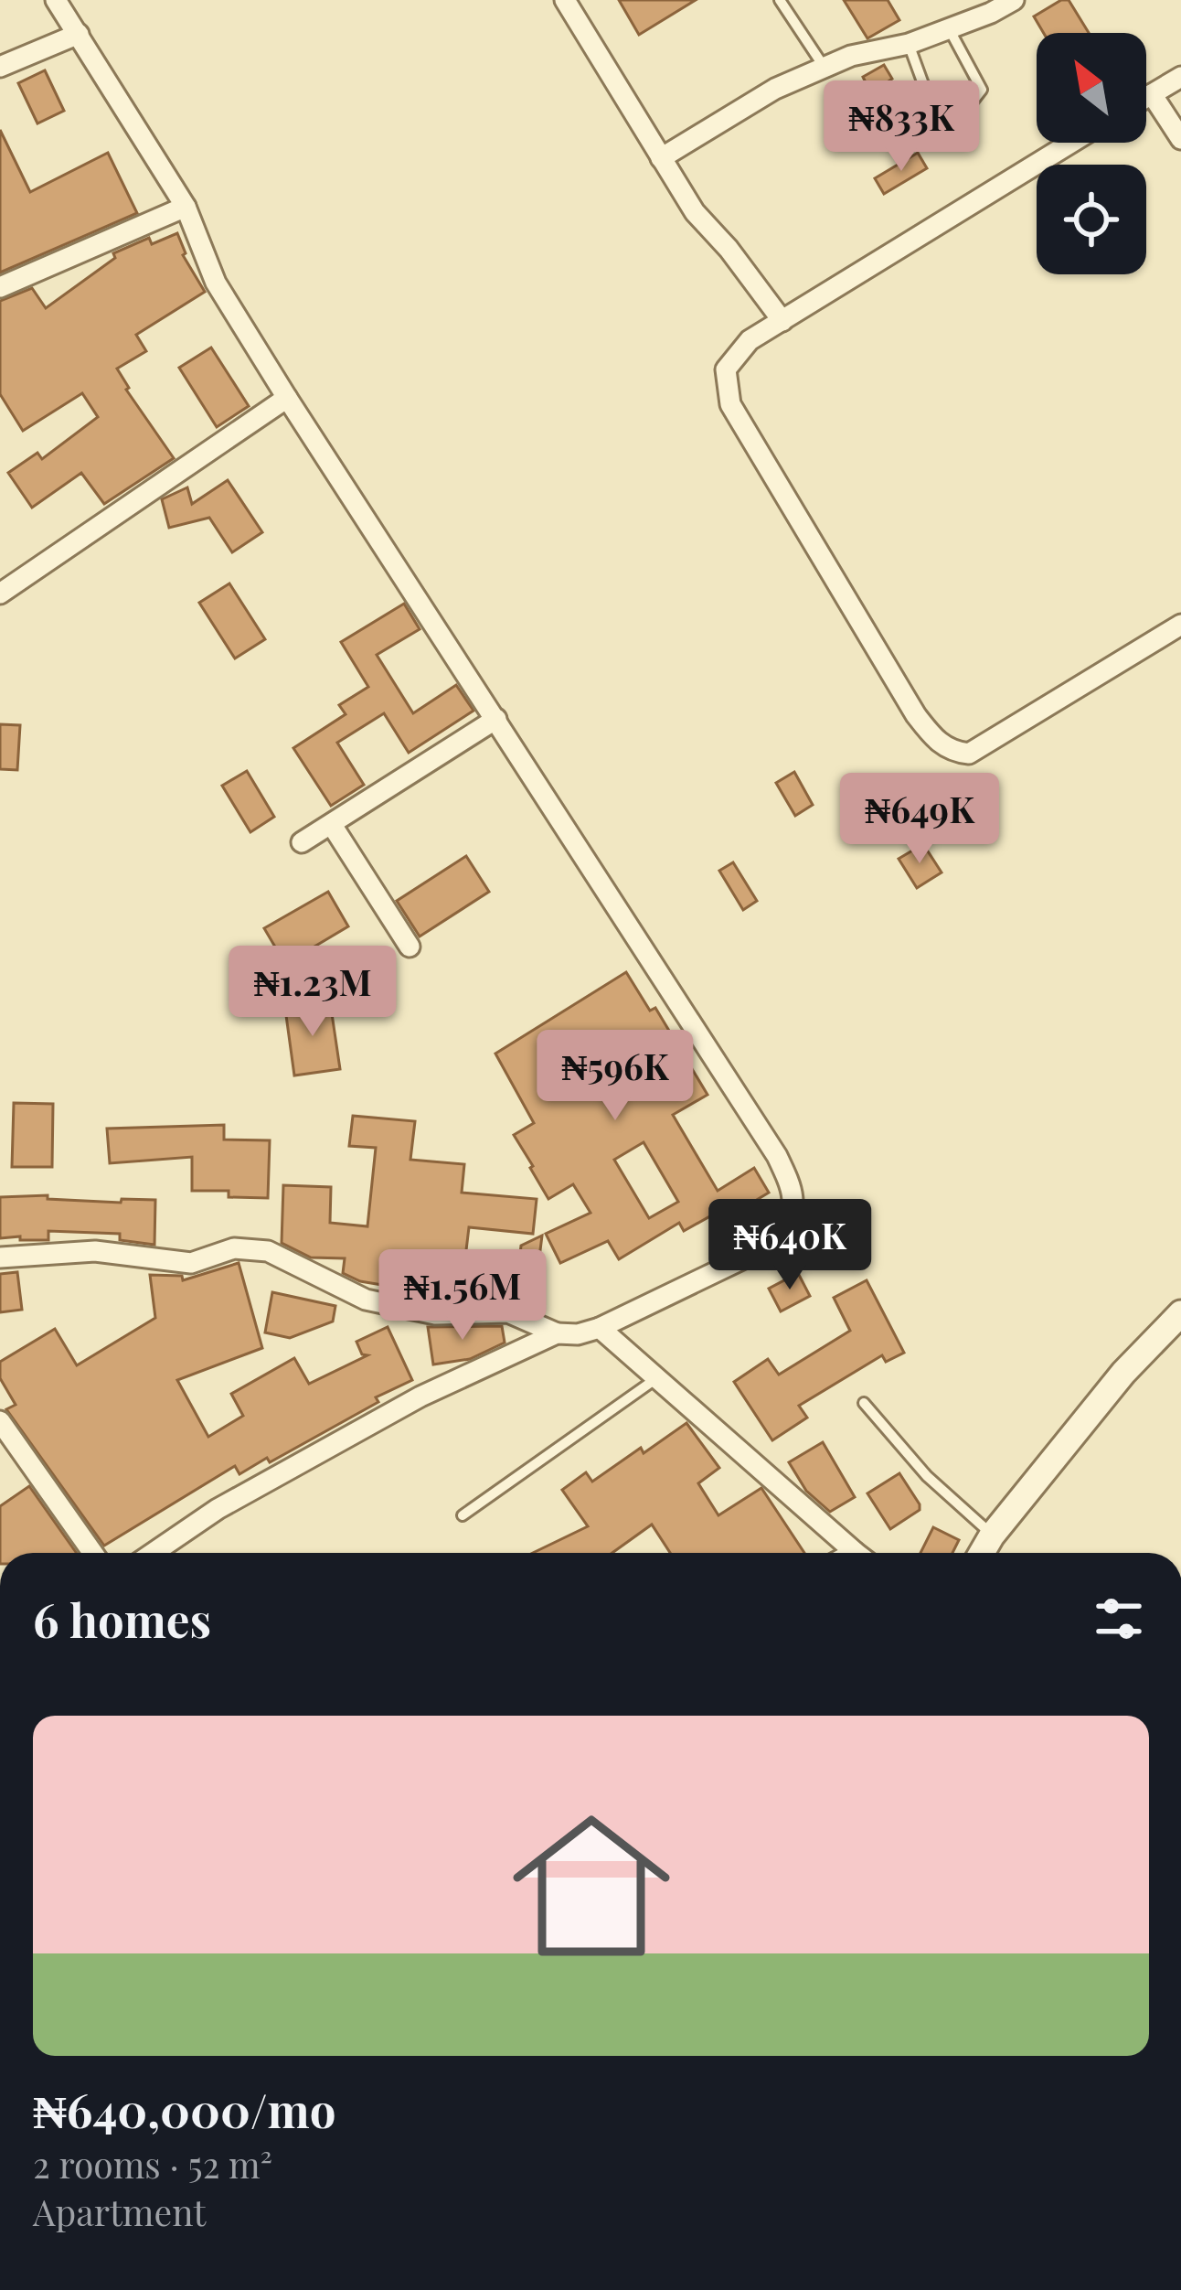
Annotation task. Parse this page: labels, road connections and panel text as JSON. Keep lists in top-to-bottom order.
{
  "north": "top left",
  "page": {
    "price": [
      "₦833K",
      "₦649K",
      "₦1.23M",
      "₦596K",
      "₦640K",
      "₦1.56M"
    ],
    "heading": "6 homes",
    "list": [
      {
        "name": "₦640,000/mo",
        "note": "2 rooms · 52 m² · Apartment"
      }
    ]
  }
}
